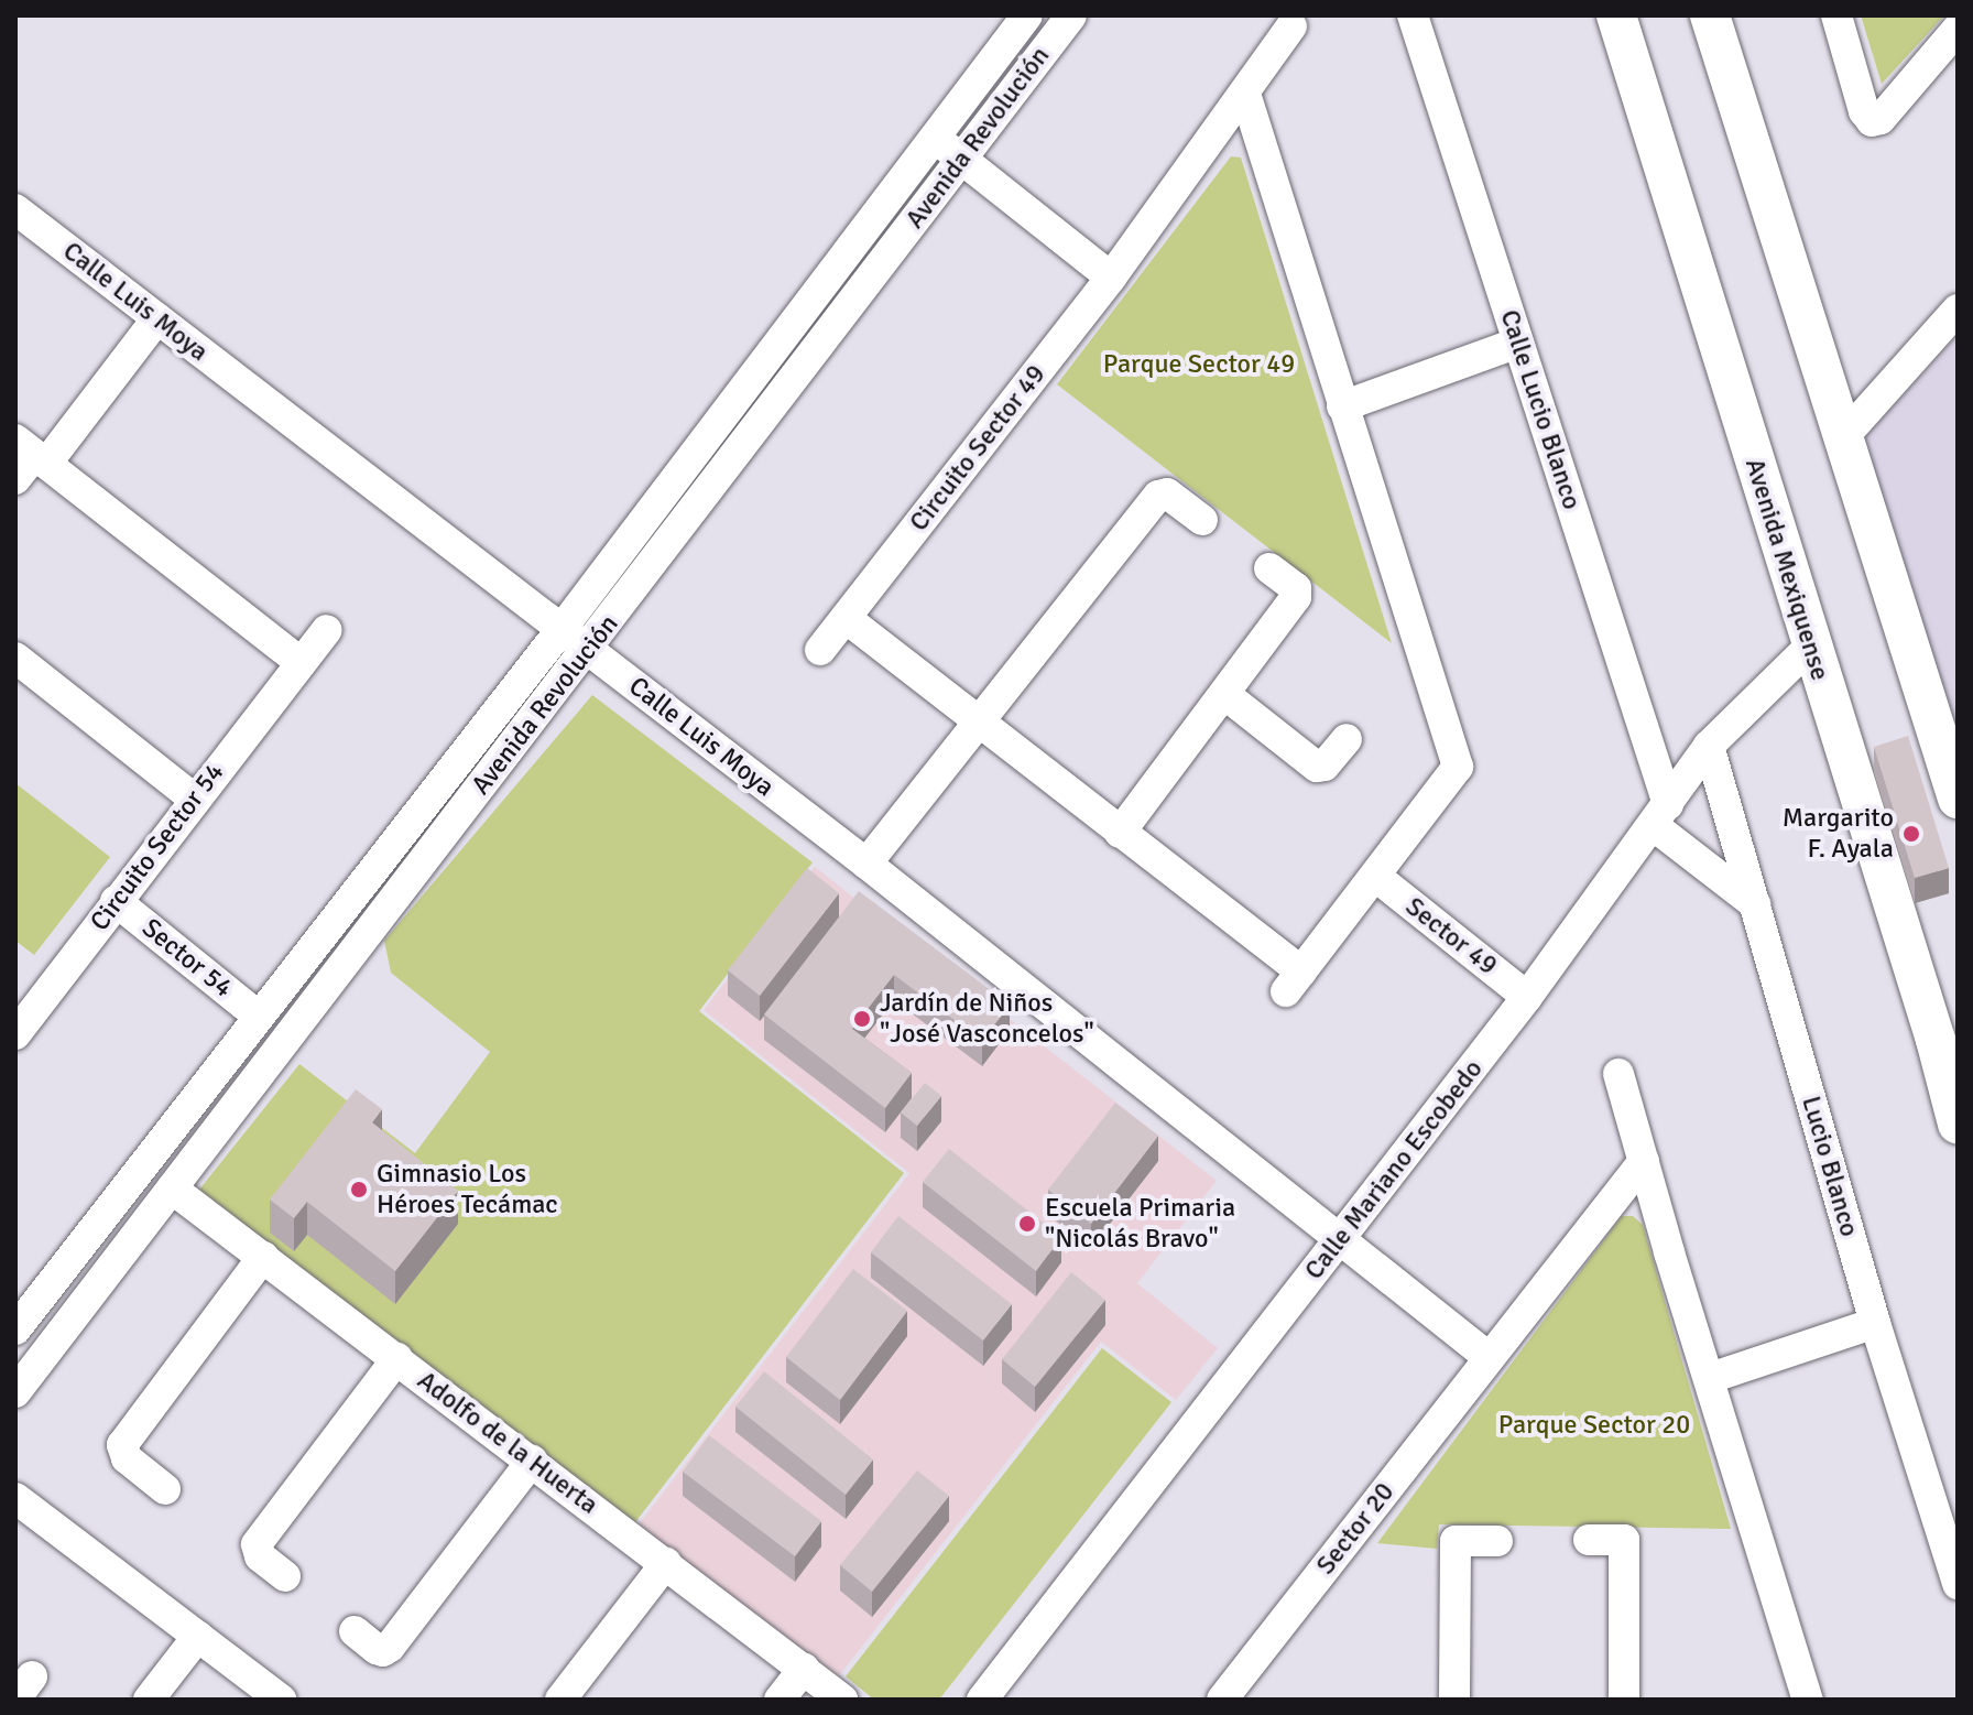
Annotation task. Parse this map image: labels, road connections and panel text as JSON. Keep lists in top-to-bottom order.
{
  "streets": {
    "main road": ["Avenida Mexiquense"],
    "street": [
      "Avenida Revolución",
      "Calle Luis Moya",
      "Calle Lucio Blanco",
      "Circuito Sector 49",
      "Circuito Sector 54",
      "Sector 49",
      "Sector 54",
      "Lucio Blanco",
      "Calle Mariano Escobedo",
      "Adolfo de la Huerta",
      "Sector 20"
    ]
  },
  "crossings": [
    ["Avenida Revolución", "Calle Luis Moya"],
    ["Avenida Revolución", "Sector 54"],
    ["Avenida Revolución", "Adolfo de la Huerta"],
    ["Calle Luis Moya", "Calle Mariano Escobedo"],
    ["Calle Lucio Blanco", "Calle Mariano Escobedo"],
    ["Avenida Mexiquense", "Calle Mariano Escobedo"],
    ["Circuito Sector 54", "Sector 54"],
    ["Sector 49", "Calle Mariano Escobedo"],
    ["Lucio Blanco", "Calle Mariano Escobedo"]
  ],
  "parks": ["Parque Sector 49", "Parque Sector 20"],
  "places": [
    "Margarito F. Ayala",
    "Jardín de Niños \"José Vasconcelos\"",
    "Gimnasio Los Héroes Tecámac",
    "Escuela Primaria \"Nicolás Bravo\""
  ]
}
